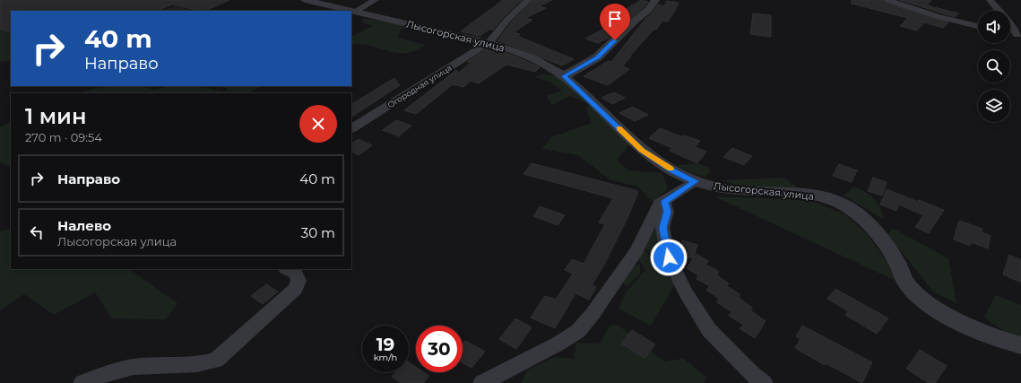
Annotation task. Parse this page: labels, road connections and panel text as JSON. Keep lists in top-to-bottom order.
{
  "streets": {
    "street": ["Лысогорская улица", "Огородная улица"]
  },
  "crossings": [
    ["Лысогорская улица", "Огородная улица"]
  ],
  "page": {
    "turn": ["40 m", "Направо"],
    "heading": ["1 мин", "270 m · 09:54"],
    "list": [
      {
        "name": "Направо",
        "value": "40 m"
      },
      {
        "name": "Налево",
        "note": "Лысогорская улица",
        "value": "30 m"
      }
    ],
    "speed": "19 km/h",
    "limit": "30"
  }
}
